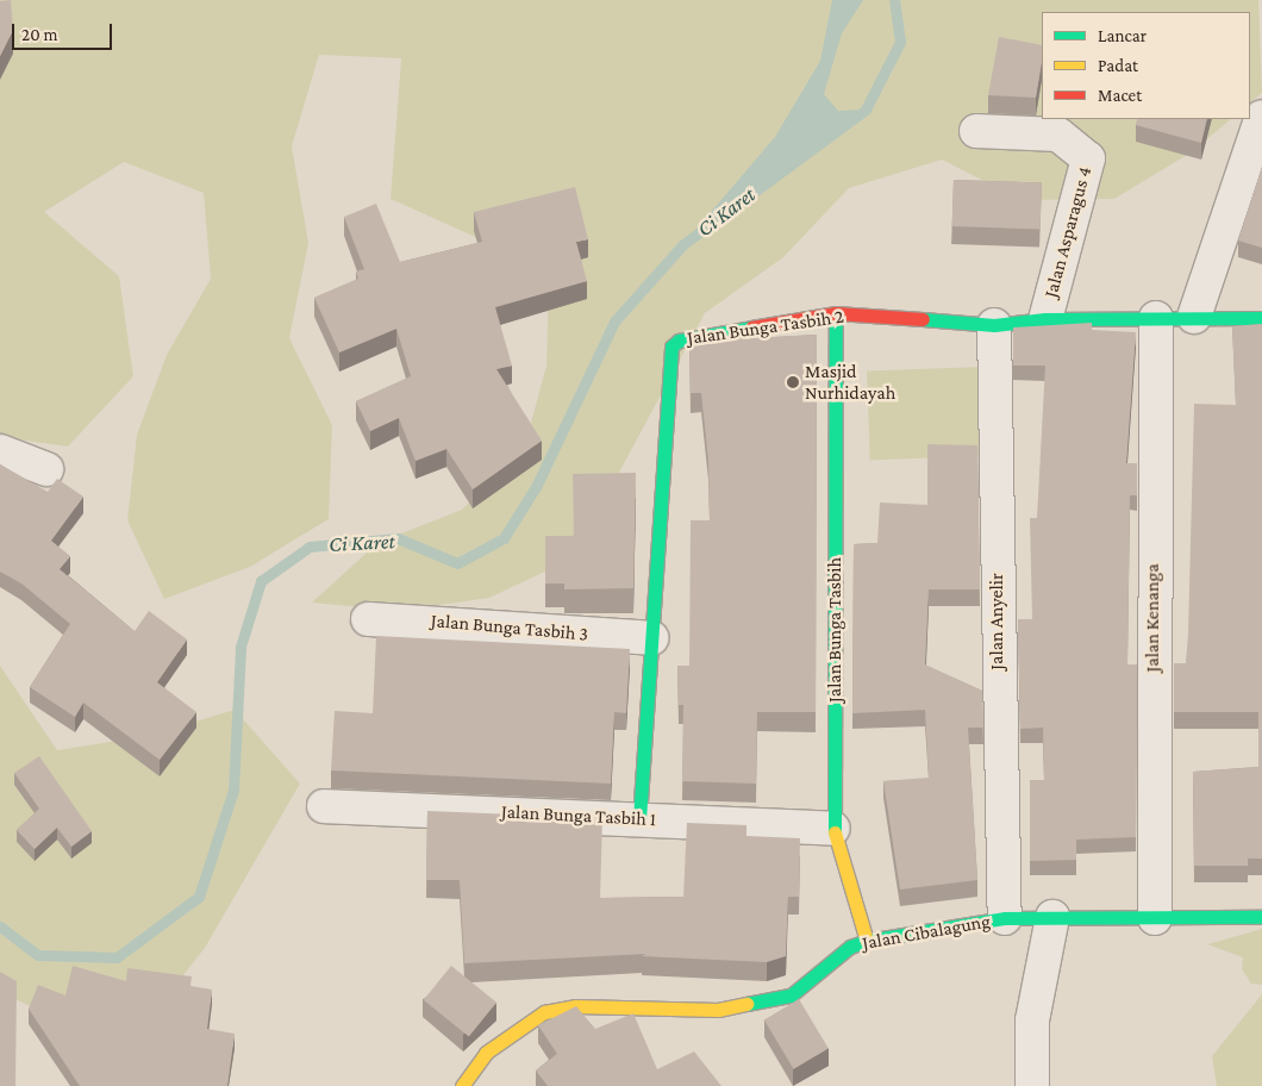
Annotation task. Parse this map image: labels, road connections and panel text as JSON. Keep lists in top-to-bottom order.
{
  "streets": {
    "street": [
      "Jalan Asparagus 4",
      "Jalan Bunga Tasbih 2",
      "Jalan Kenanga",
      "Jalan Anyelir",
      "Jalan Bunga Tasbih 3",
      "Jalan Bunga Tasbih",
      "Jalan Bunga Tasbih 1",
      "Jalan Cibalagung"
    ]
  },
  "crossings": [
    ["Jalan Asparagus 4", "Jalan Bunga Tasbih 2"],
    ["Jalan Bunga Tasbih 2", "Jalan Kenanga"],
    ["Jalan Bunga Tasbih 2", "Jalan Anyelir"],
    ["Jalan Bunga Tasbih 2", "Jalan Bunga Tasbih 3"],
    ["Jalan Bunga Tasbih 2", "Jalan Bunga Tasbih"],
    ["Jalan Bunga Tasbih 2", "Jalan Bunga Tasbih 1"],
    ["Jalan Kenanga", "Jalan Cibalagung"],
    ["Jalan Anyelir", "Jalan Cibalagung"],
    ["Jalan Bunga Tasbih", "Jalan Bunga Tasbih 1"],
    ["Jalan Bunga Tasbih", "Jalan Cibalagung"]
  ],
  "water": ["Ci Karet"],
  "places": ["Masjid Nurhidayah"],
  "legend": ["Lancar", "Padat", "Macet"],
  "scale_bar": "20 m"
}
